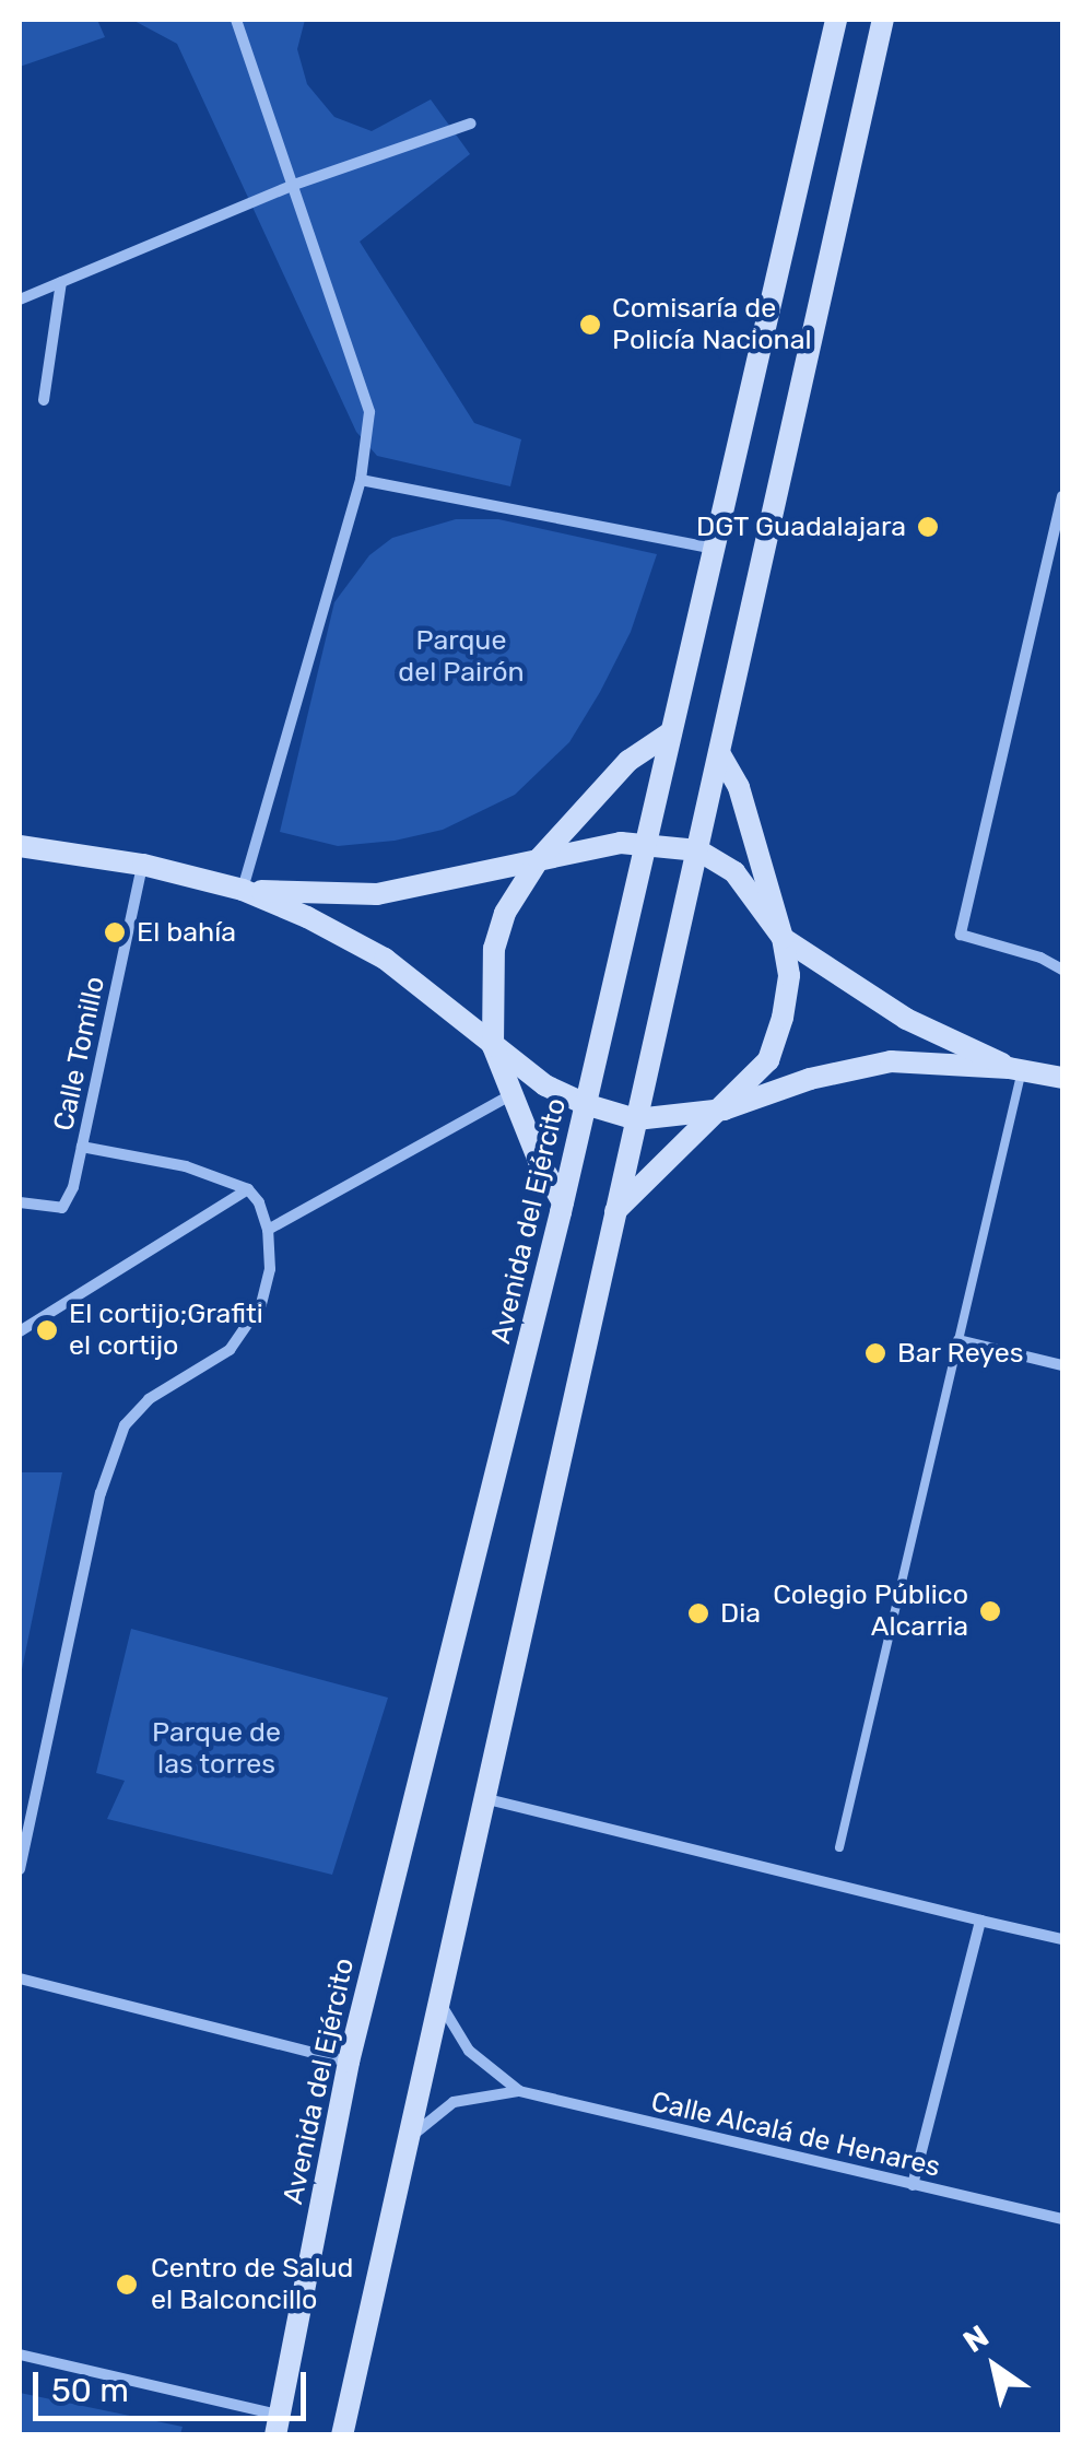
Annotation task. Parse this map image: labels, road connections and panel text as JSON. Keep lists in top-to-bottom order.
{
  "streets": {
    "main road": ["Avenida del Ejército"],
    "street": ["Calle Tomillo", "Calle Alcalá de Henares"]
  },
  "parks": ["Parque del Pairón", "Parque de las torres"],
  "places": [
    "Comisaría de Policía Nacional",
    "DGT Guadalajara",
    "El bahía",
    "El cortijo;Grafiti el cortijo",
    "Bar Reyes",
    "Colegio Público Alcarria",
    "Dia",
    "Centro de Salud el Balconcillo"
  ],
  "scale_bar": "50 m",
  "north": "top left"
}
